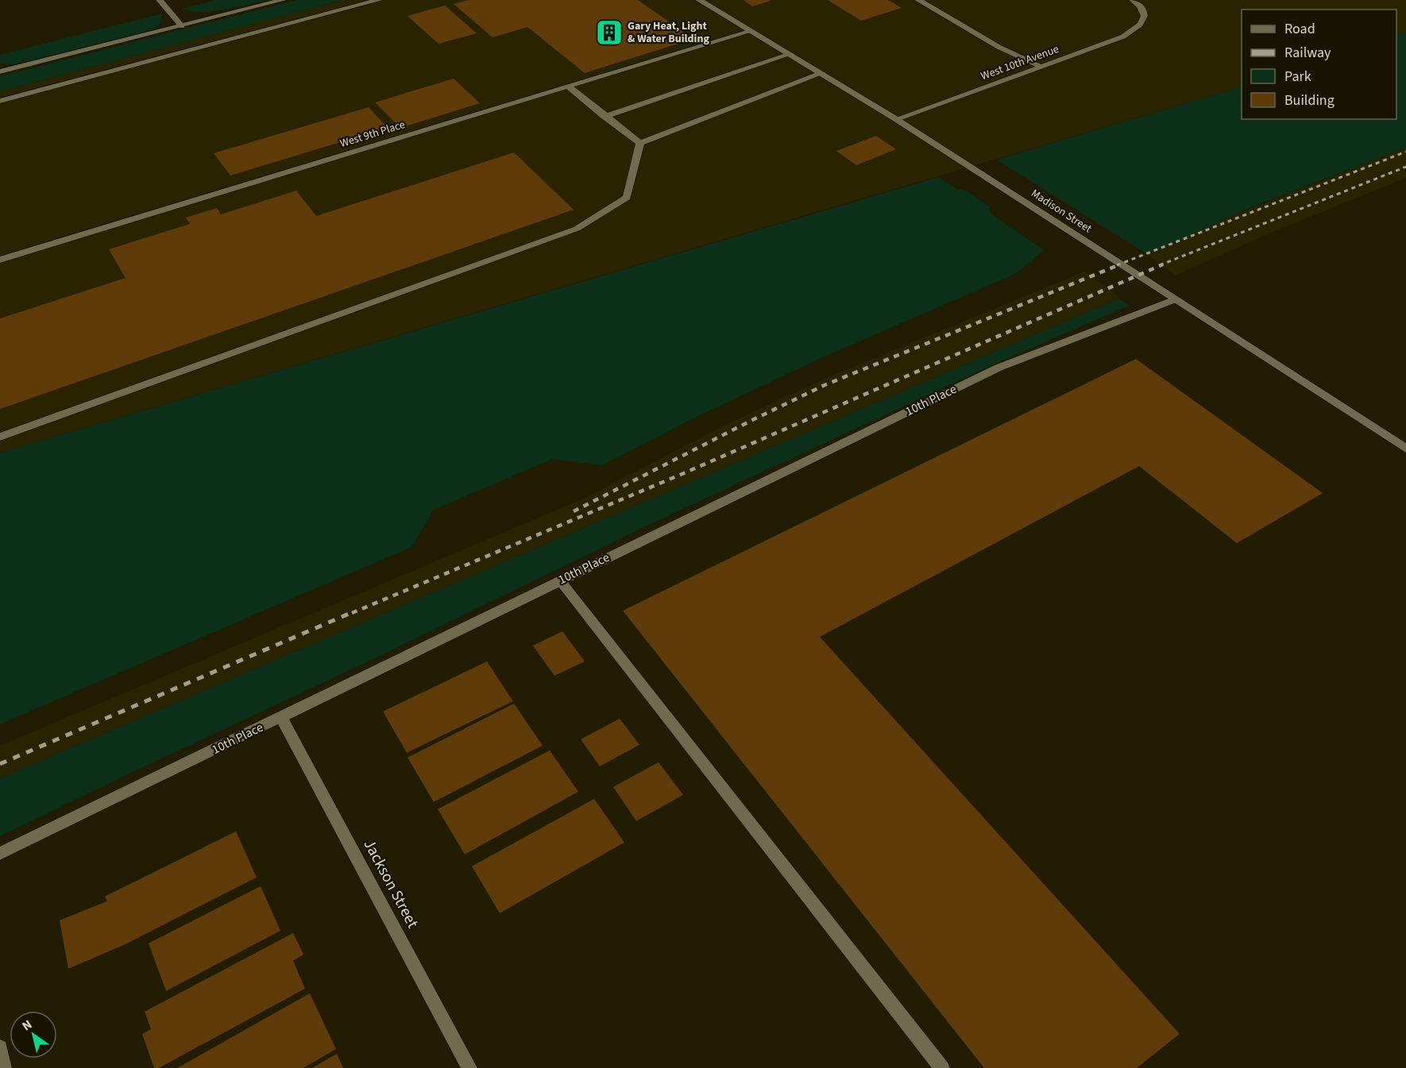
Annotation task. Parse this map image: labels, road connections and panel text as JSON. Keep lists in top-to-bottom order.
{
  "streets": {
    "street": [
      "West 10th Avenue",
      "West 9th Place",
      "Madison Street",
      "10th Place",
      "Jackson Street"
    ]
  },
  "crossings": [
    ["West 10th Avenue", "Madison Street"],
    ["West 9th Place", "Madison Street"],
    ["Madison Street", "10th Place"],
    ["10th Place", "Jackson Street"]
  ],
  "places": {
    "building": ["Gary Heat, Light & Water Building"]
  },
  "legend": [
    "Road",
    "Railway",
    "Park",
    "Building"
  ],
  "north": "top left"
}
